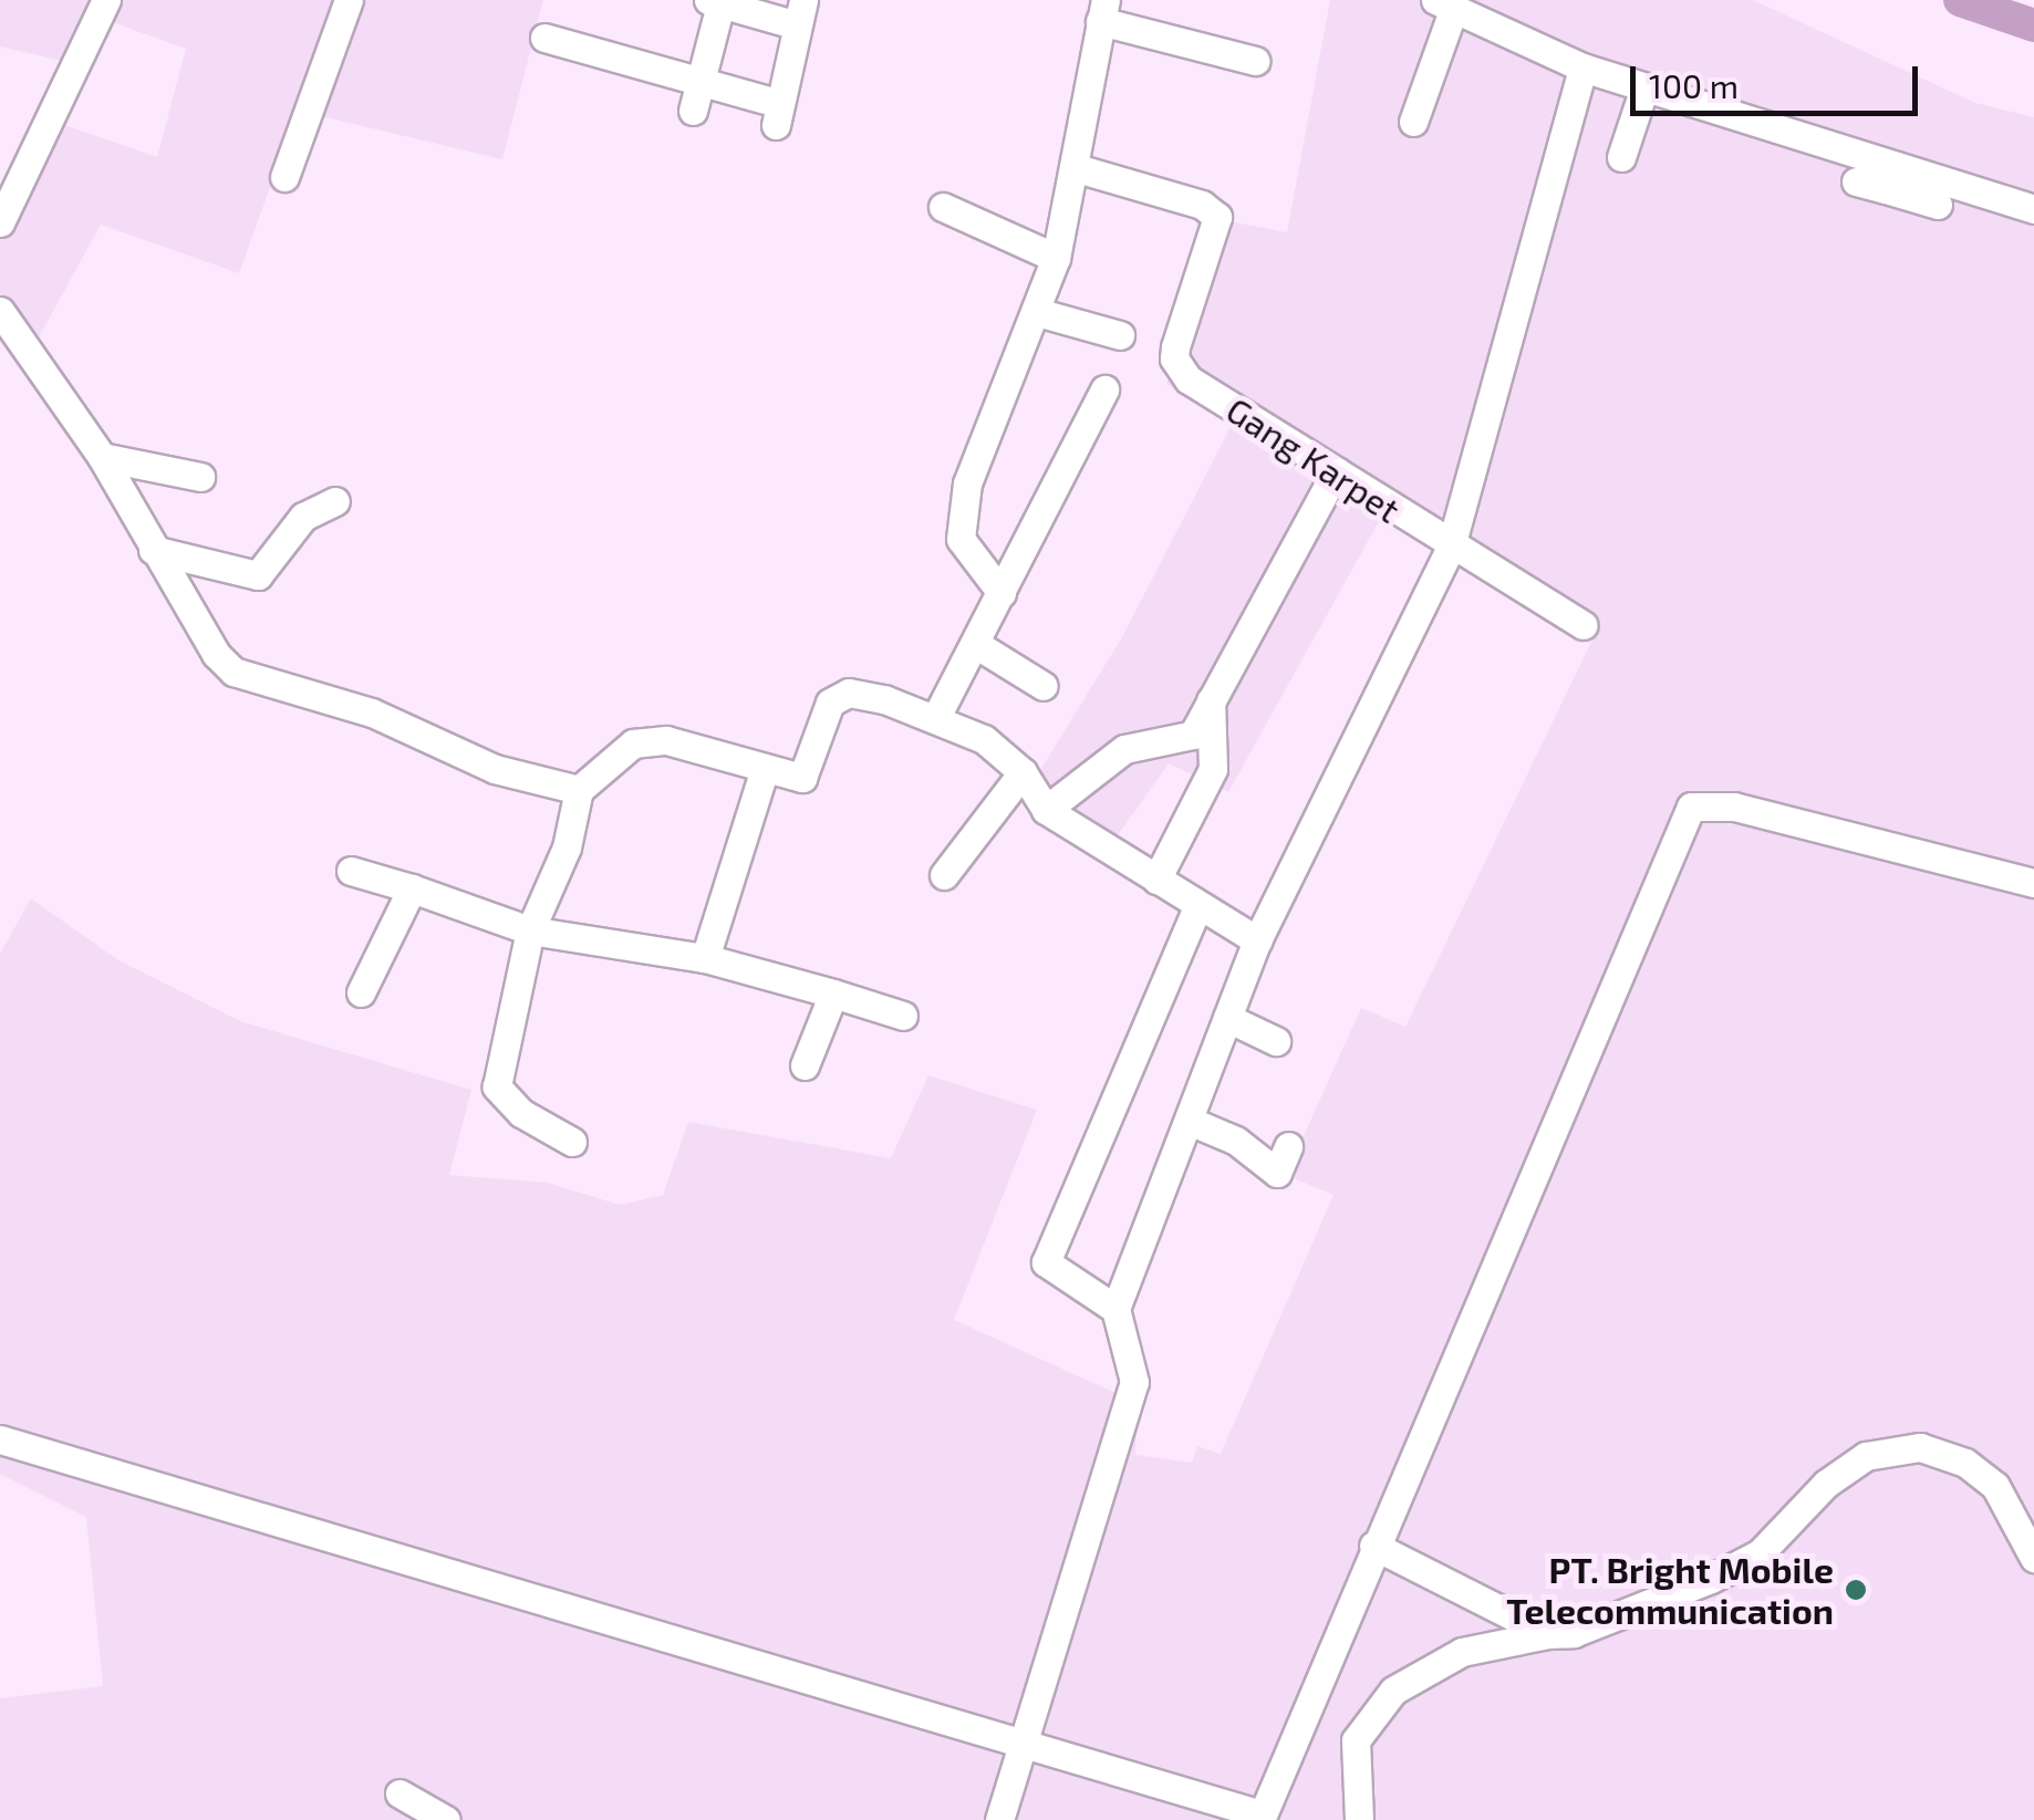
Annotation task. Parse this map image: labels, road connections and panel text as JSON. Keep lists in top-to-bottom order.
{
  "streets": {
    "street": ["Gang Karpet"]
  },
  "places": ["PT. Bright Mobile Telecommunication"],
  "scale_bar": "100 m"
}
